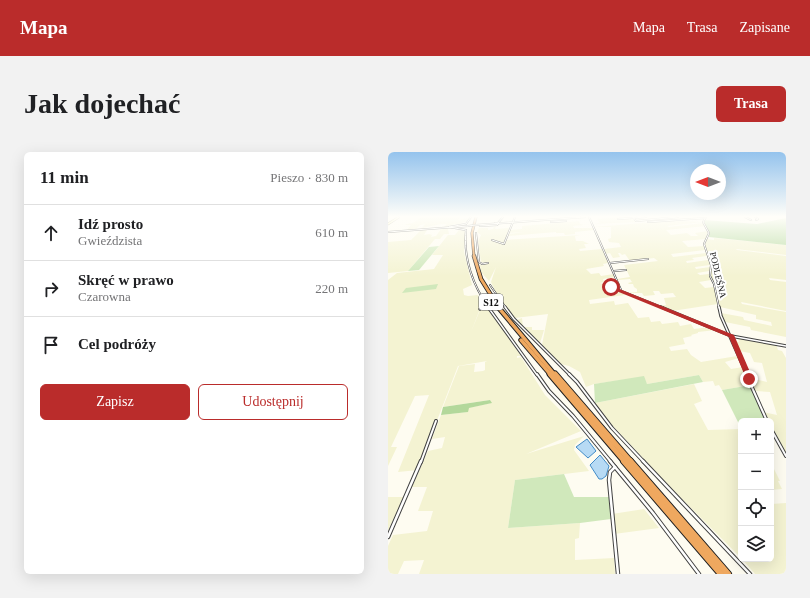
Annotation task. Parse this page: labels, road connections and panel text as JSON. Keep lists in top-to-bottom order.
{
  "streets": {
    "highway": ["S12"],
    "street": ["PODLEŚNA"]
  },
  "north": "left",
  "page": {
    "header": "Mapa",
    "nav": ["Mapa", "Trasa", "Zapisane"],
    "buttons": [
      "Trasa",
      ["Zapisz", "Udostępnij"]
    ],
    "title": "Jak dojechać",
    "heading": ["11 min", "Pieszo · 830 m"],
    "list": [
      ["Idź prosto", "Gwieździsta", "610 m"],
      ["Skręć w prawo", "Czarowna", "220 m"],
      "Cel podróży"
    ],
    "map_buttons": ["+", "−"]
  }
}
